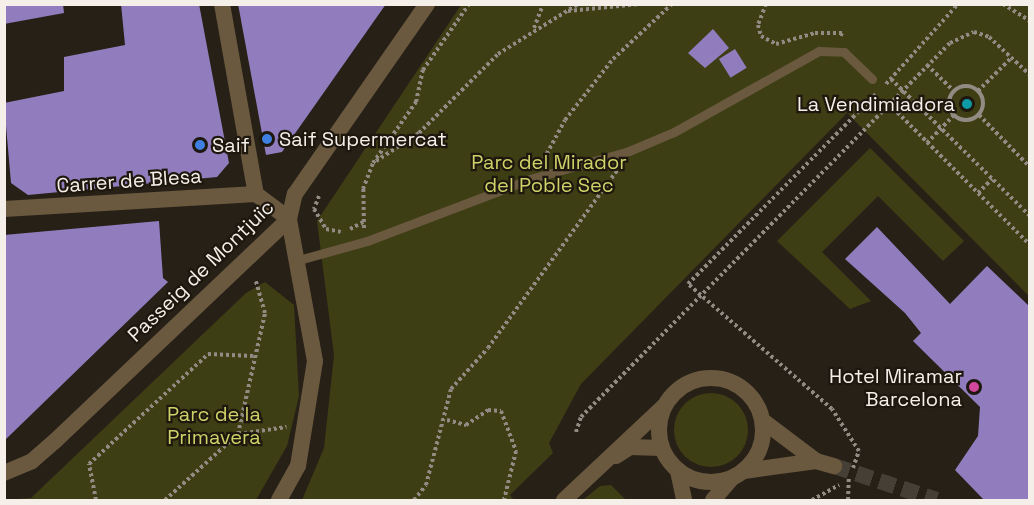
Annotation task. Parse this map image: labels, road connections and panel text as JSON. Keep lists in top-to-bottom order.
{
  "streets": {
    "street": ["Carrer de Blesa", "Passeig de Montjuïc"]
  },
  "parks": ["Parc del Mirador del Poble Sec", "Parc de la Primavera"],
  "places": [
    "La Vendimiadora",
    "Saif Supermercat",
    "Saif",
    "Hotel Miramar Barcelona"
  ]
}
